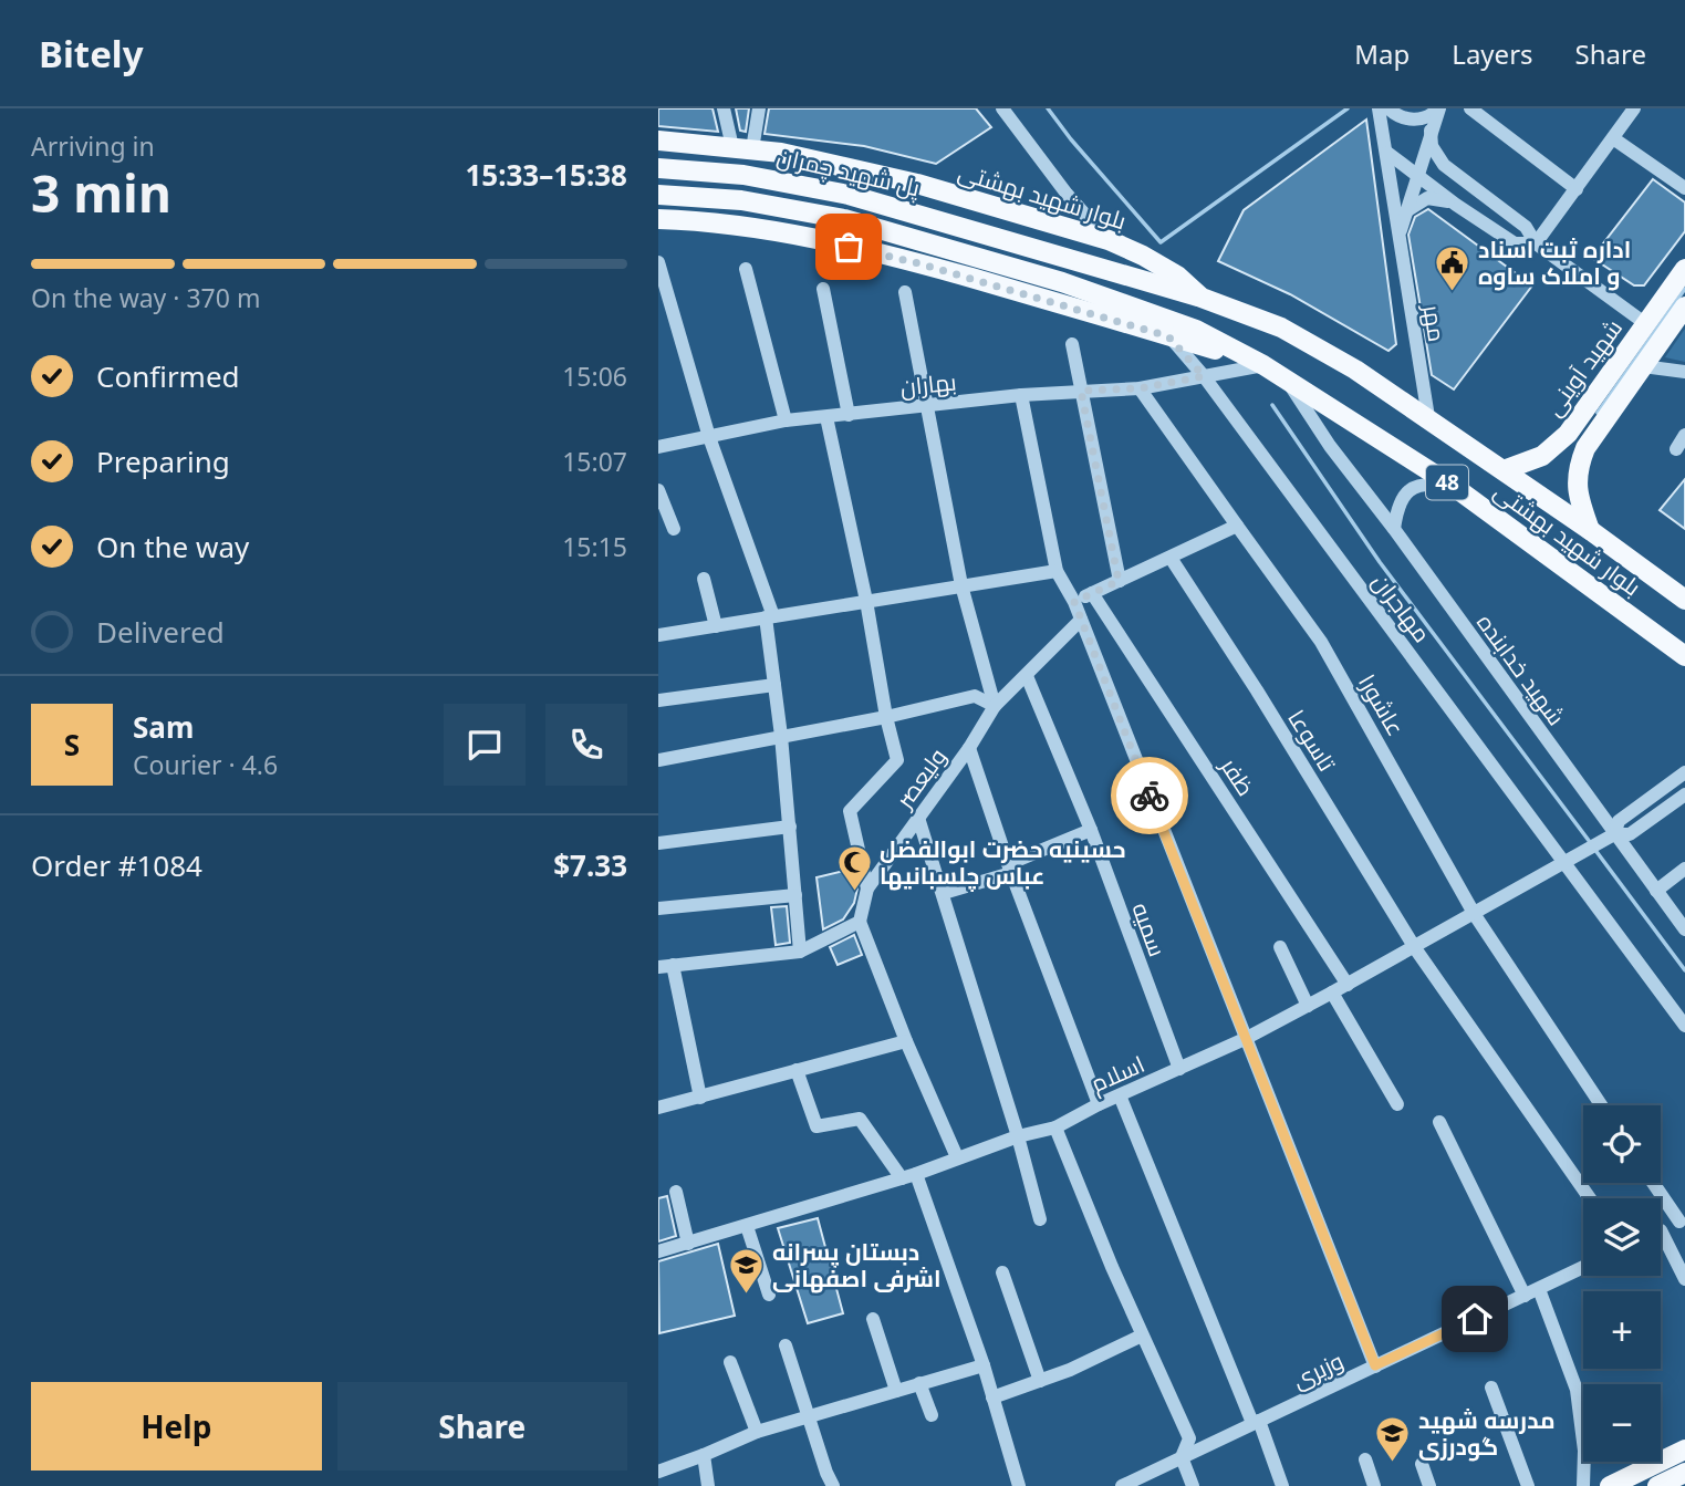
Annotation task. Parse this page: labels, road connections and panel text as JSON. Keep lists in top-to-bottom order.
{
  "streets": {
    "main road": [
      "پل شهید چمران",
      "بلوار شهید بهشتی",
      "شهید آوینی",
      "48"
    ],
    "street": [
      "مهر",
      "بهاران",
      "مهاجران",
      "شهید خدابنده",
      "عاشورا",
      "تاسوعا",
      "ظفر",
      "ولیعصر",
      "سمیه",
      "اسلام",
      "وزیری"
    ]
  },
  "crossings": [
    ["پل شهید چمران", "بلوار شهید بهشتی"],
    ["بلوار شهید بهشتی", "مهر"],
    ["بلوار شهید بهشتی", "شهید آوینی"],
    ["بلوار شهید بهشتی", "بهاران"],
    ["بلوار شهید بهشتی", "مهاجران"],
    ["بلوار شهید بهشتی", "شهید خدابنده"],
    ["بهاران", "مهاجران"],
    ["بهاران", "عاشورا"],
    ["مهاجران", "اسلام"],
    ["شهید خدابنده", "اسلام"],
    ["عاشورا", "اسلام"],
    ["تاسوعا", "اسلام"],
    ["ظفر", "اسلام"],
    ["ولیعصر", "سمیه"],
    ["سمیه", "اسلام"]
  ],
  "places": {
    "public building": ["اداره ثبت اسناد و املاک ساوه"],
    "mosque": ["حسینیه حضرت ابوالفضل عباس چلسبانیها"],
    "school or university": ["دبستان پسرانه اشرفی اصفهانی", "مدرسه شهید گودرزی"]
  },
  "page": {
    "header": "Bitely",
    "nav": ["Map", "Layers", "Share"],
    "heading": ["3 min", "Arriving in", "15:33–15:38"],
    "panel": [
      "Sam",
      "Courier · 4.6",
      "Order #1084",
      "$7.33"
    ],
    "bar": "On the way · 370 m",
    "list": [
      ["Confirmed", "15:06"],
      ["Preparing", "15:07"],
      ["On the way", "15:15"],
      "Delivered"
    ],
    "round": "S",
    "map_buttons": ["+", "−"],
    "buttons": ["Help", "Share"]
  }
}
